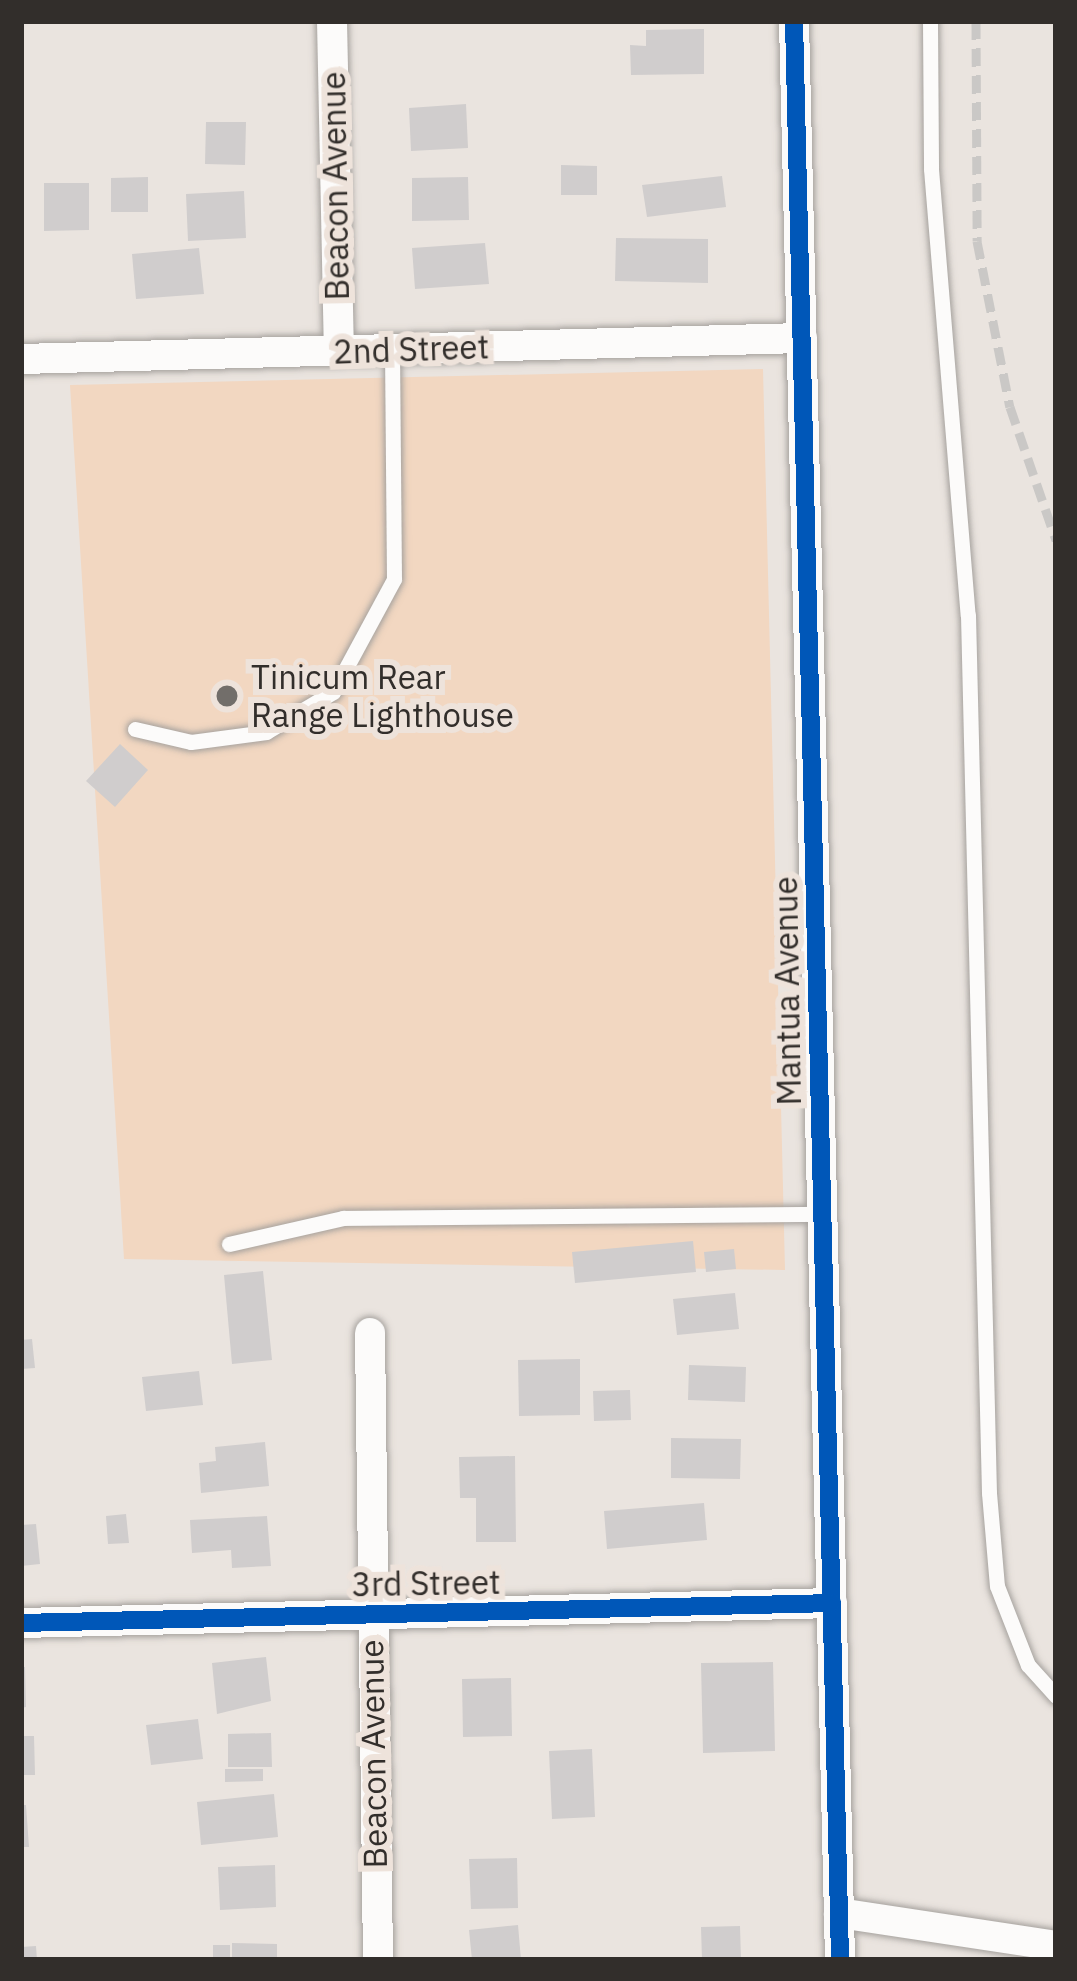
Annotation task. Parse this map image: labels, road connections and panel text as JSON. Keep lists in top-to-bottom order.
{
  "streets": {
    "street": [
      "Beacon Avenue",
      "2nd Street",
      "Mantua Avenue",
      "3rd Street"
    ]
  },
  "crossings": [
    ["Beacon Avenue", "2nd Street"],
    ["Beacon Avenue", "3rd Street"],
    ["2nd Street", "Mantua Avenue"],
    ["Mantua Avenue", "3rd Street"]
  ],
  "places": ["Tinicum Rear Range Lighthouse"]
}
